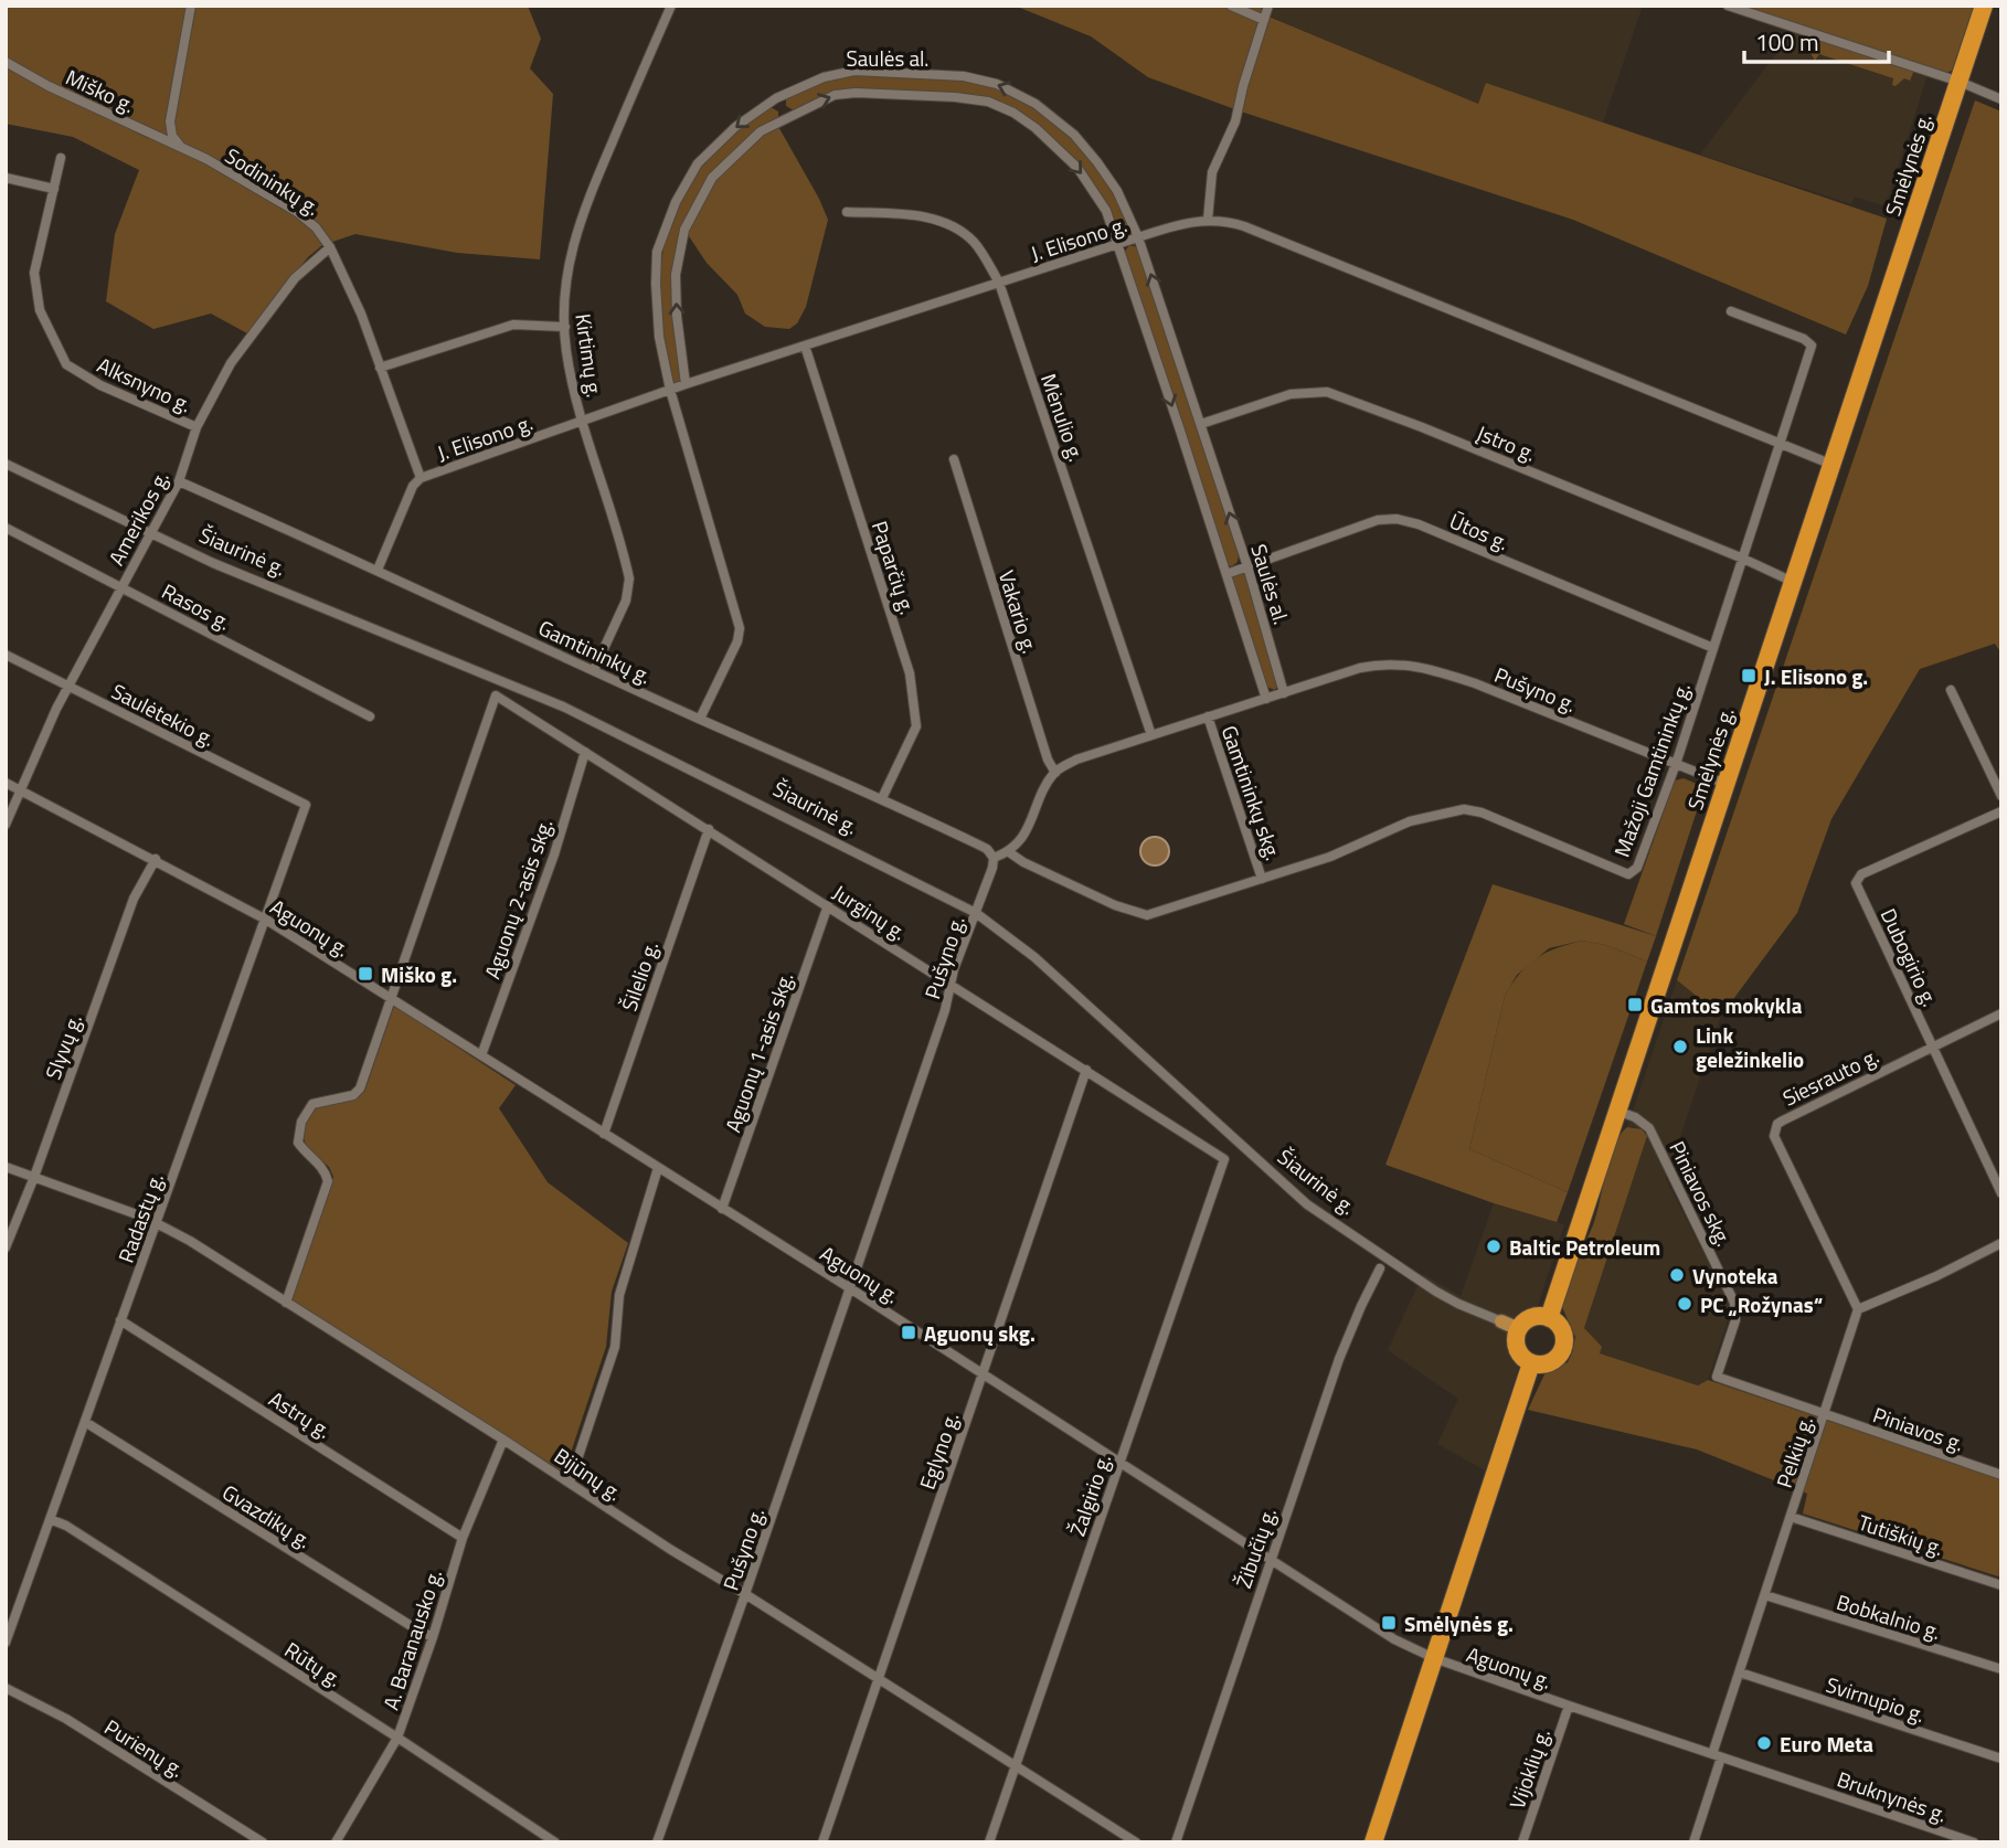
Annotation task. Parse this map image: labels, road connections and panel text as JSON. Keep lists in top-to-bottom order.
{
  "streets": {
    "highway": ["Smėlynės g."],
    "main road": ["Šiaurinė g."],
    "street": [
      "Saulės al.",
      "Miško g.",
      "Sodininkų g.",
      "J. Elisono g.",
      "Kirtimų g.",
      "Alksnyno g.",
      "Mėnulio g.",
      "Įstro g.",
      "Amerikos g.",
      "Ūtos g.",
      "Paparčių g.",
      "Rasos g.",
      "Vakario g.",
      "Gamtininkų g.",
      "Pušyno g.",
      "Saulėtekio g.",
      "Mažoji Gamtininkų g.",
      "Gamtininkų skg.",
      "Aguonų 2-asis skg.",
      "Jurginų g.",
      "Aguonų g.",
      "Dubogirio g.",
      "Šilelio g.",
      "Slyvų g.",
      "Aguonų 1-asis skg.",
      "Siesrauto g.",
      "Piniavos skg.",
      "Radastų g.",
      "Astrų g.",
      "Piniavos g.",
      "Eglyno g.",
      "Pelkių g.",
      "Bijūnų g.",
      "Žalgirio g.",
      "Gvazdikų g.",
      "Tutiškių g.",
      "Žibučių g.",
      "Bobkalnio g.",
      "A. Baranausko g.",
      "Rūtų g.",
      "Svirnupio g.",
      "Purienų g.",
      "Vijoklių g.",
      "Bruknynės g."
    ]
  },
  "crossings": [
    ["Saulės al.", "J. Elisono g."],
    ["Saulės al.", "Įstro g."],
    ["Saulės al.", "Ūtos g."],
    ["Saulės al.", "Gamtininkų g."],
    ["Saulės al.", "Pušyno g."],
    ["Miško g.", "Sodininkų g."],
    ["Smėlynės g.", "J. Elisono g."],
    ["Smėlynės g.", "Įstro g."],
    ["Smėlynės g.", "Šiaurinė g."],
    ["Smėlynės g.", "Pušyno g."],
    ["Smėlynės g.", "Piniavos skg."],
    ["Sodininkų g.", "J. Elisono g."],
    ["Sodininkų g.", "Amerikos g."],
    ["J. Elisono g.", "Kirtimų g."],
    ["J. Elisono g.", "Mėnulio g."],
    ["J. Elisono g.", "Paparčių g."],
    ["J. Elisono g.", "Gamtininkų g."],
    ["J. Elisono g.", "Mažoji Gamtininkų g."],
    ["Kirtimų g.", "Gamtininkų g."],
    ["Alksnyno g.", "Amerikos g."],
    ["Mėnulio g.", "Pušyno g."],
    ["Įstro g.", "Mažoji Gamtininkų g."],
    ["Amerikos g.", "Šiaurinė g."],
    ["Amerikos g.", "Rasos g."],
    ["Amerikos g.", "Gamtininkų g."],
    ["Amerikos g.", "Saulėtekio g."],
    ["Amerikos g.", "Aguonų g."],
    ["Ūtos g.", "Mažoji Gamtininkų g."],
    ["Šiaurinė g.", "Pušyno g."],
    ["Paparčių g.", "Gamtininkų g."],
    ["Vakario g.", "Pušyno g."],
    ["Gamtininkų g.", "Pušyno g."],
    ["Pušyno g.", "Mažoji Gamtininkų g."],
    ["Pušyno g.", "Gamtininkų skg."],
    ["Pušyno g.", "Jurginų g."],
    ["Pušyno g.", "Aguonų g."],
    ["Pušyno g.", "Bijūnų g."],
    ["Saulėtekio g.", "Radastų g."],
    ["Mažoji Gamtininkų g.", "Gamtininkų skg."],
    ["Aguonų 2-asis skg.", "Jurginų g."],
    ["Aguonų 2-asis skg.", "Aguonų g."],
    ["Jurginų g.", "Aguonų g."],
    ["Jurginų g.", "Šilelio g."],
    ["Jurginų g.", "Aguonų 1-asis skg."],
    ["Jurginų g.", "Eglyno g."],
    ["Jurginų g.", "Žalgirio g."],
    ["Aguonų g.", "Šilelio g."],
    ["Aguonų g.", "Slyvų g."],
    ["Aguonų g.", "Aguonų 1-asis skg."],
    ["Aguonų g.", "Radastų g."],
    ["Aguonų g.", "Eglyno g."],
    ["Aguonų g.", "Pelkių g."],
    ["Aguonų g.", "Žalgirio g."],
    ["Aguonų g.", "Žibučių g."],
    ["Aguonų g.", "Vijoklių g."],
    ["Aguonų g.", "Bruknynės g."],
    ["Dubogirio g.", "Siesrauto g."],
    ["Slyvų g.", "Bijūnų g."],
    ["Siesrauto g.", "Pelkių g."],
    ["Piniavos skg.", "Piniavos g."],
    ["Piniavos skg.", "Pelkių g."],
    ["Radastų g.", "Astrų g."],
    ["Radastų g.", "Bijūnų g."],
    ["Radastų g.", "Gvazdikų g."],
    ["Radastų g.", "Rūtų g."],
    ["Astrų g.", "A. Baranausko g."],
    ["Piniavos g.", "Pelkių g."],
    ["Eglyno g.", "Bijūnų g."],
    ["Pelkių g.", "Tutiškių g."],
    ["Pelkių g.", "Bobkalnio g."],
    ["Pelkių g.", "Svirnupio g."],
    ["Pelkių g.", "Bruknynės g."],
    ["Bijūnų g.", "Žalgirio g."],
    ["Bijūnų g.", "A. Baranausko g."],
    ["Gvazdikų g.", "A. Baranausko g."],
    ["A. Baranausko g.", "Rūtų g."]
  ],
  "places": {
    "transit": [
      "J. Elisono g.",
      "Miško g.",
      "Gamtos mokykla",
      "Aguonų skg.",
      "Smėlynės g."
    ],
    "other": [
      "Link geležinkelio",
      "Baltic Petroleum",
      "Vynoteka",
      "PC „Rožynas“",
      "Euro Meta"
    ]
  },
  "scale_bar": "100 m"
}
